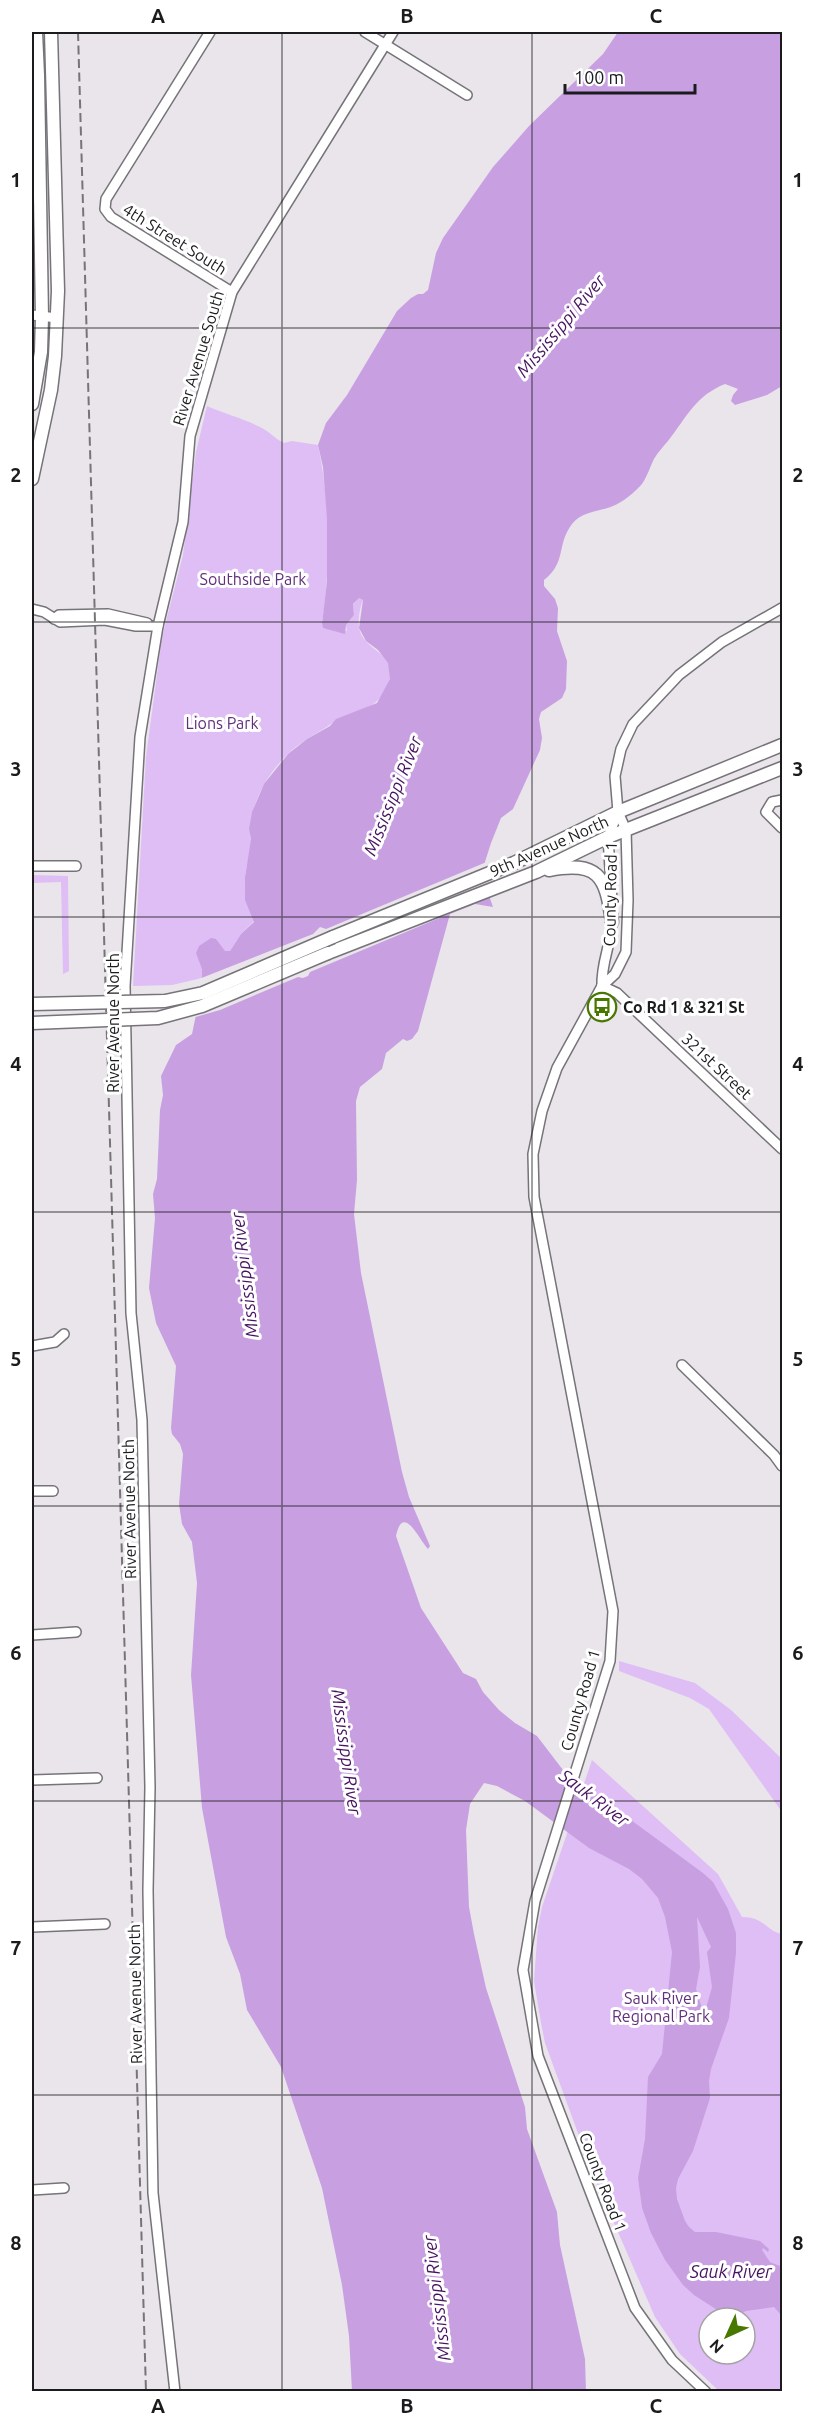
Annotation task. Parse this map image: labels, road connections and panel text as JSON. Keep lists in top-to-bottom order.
{
  "streets": {
    "main road": ["9th Avenue North"],
    "street": [
      "4th Street South",
      "River Avenue South",
      "County Road 1",
      "River Avenue North",
      "321st Street"
    ]
  },
  "crossings": [
    ["4th Street South", "River Avenue South"],
    ["River Avenue South", "River Avenue North"],
    ["9th Avenue North", "County Road 1"],
    ["County Road 1", "321st Street"]
  ],
  "water": ["Mississippi River", "Sauk River"],
  "parks": ["Southside Park", "Lions Park", "Sauk River Regional Park"],
  "places": {
    "bus stop": ["Co Rd 1 & 321 St"]
  },
  "scale_bar": "100 m",
  "north": "bottom left",
  "grid": {
    "columns": ["A", "B", "C"],
    "rows": [
      "1",
      "2",
      "3",
      "4",
      "5",
      "6",
      "7",
      "8"
    ]
  }
}
